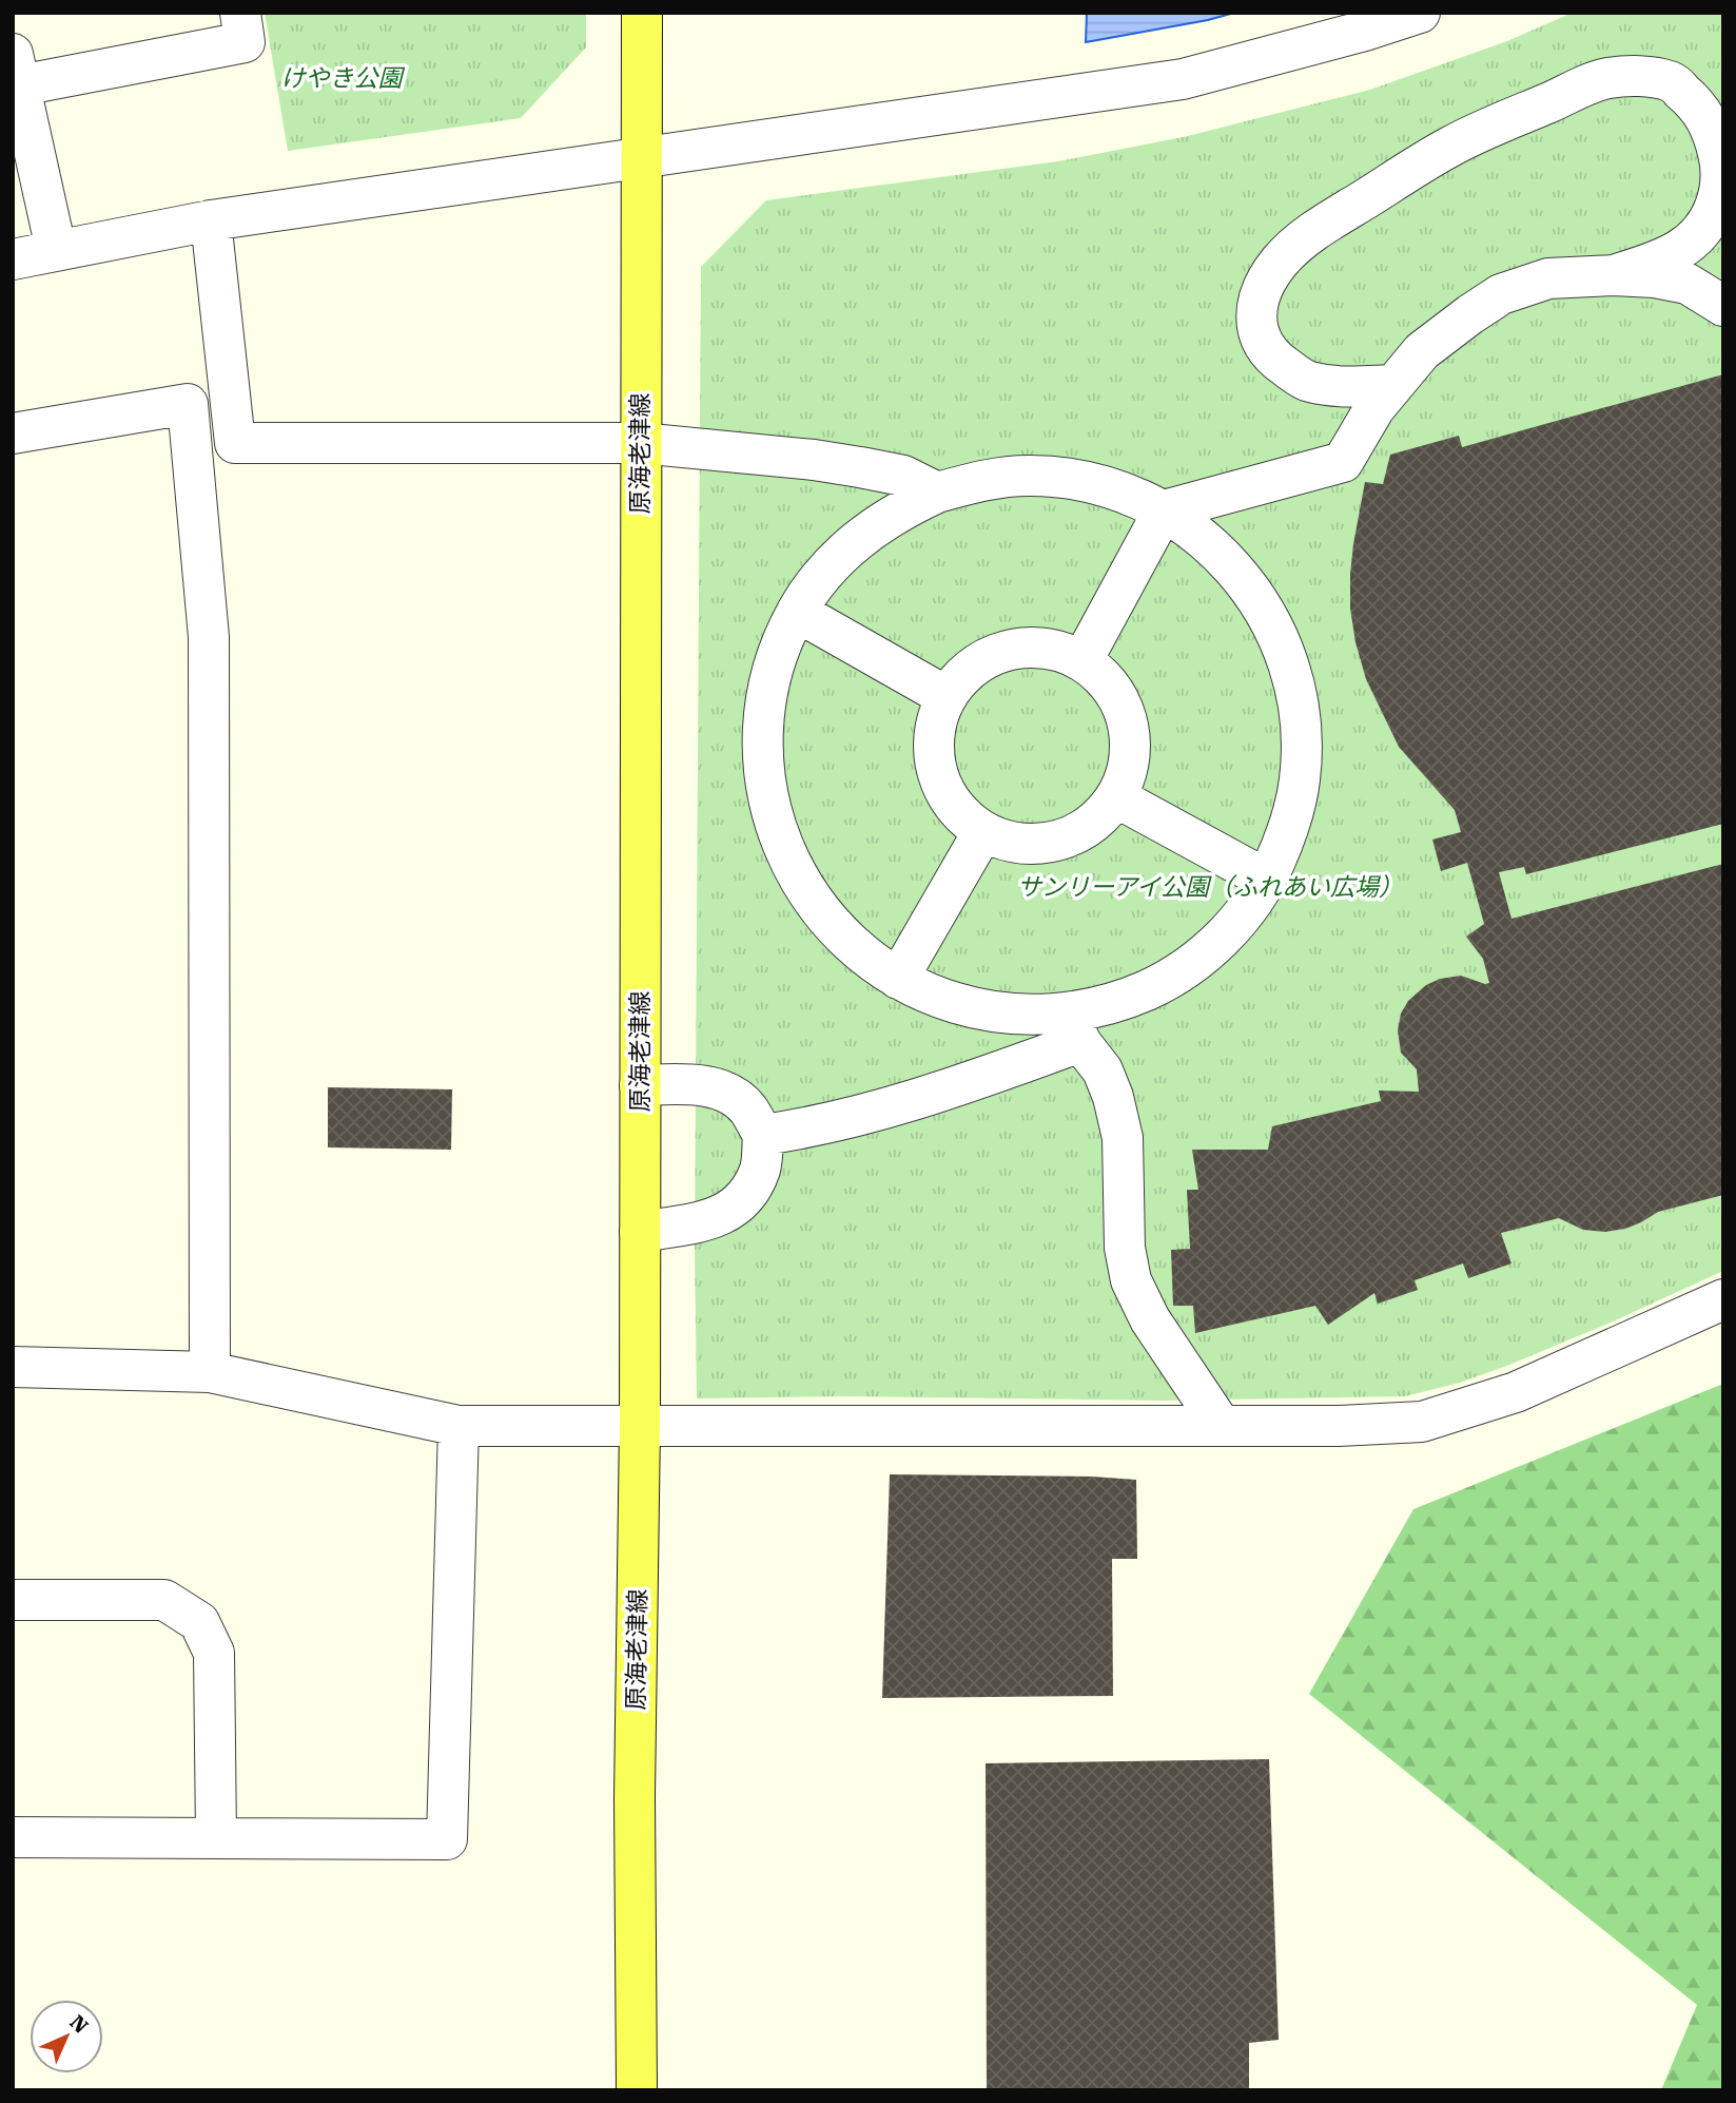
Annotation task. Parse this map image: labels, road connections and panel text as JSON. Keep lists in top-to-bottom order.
{
  "streets": {
    "main road": ["原海老津線"]
  },
  "parks": ["けやき公園", "サンリーアイ公園（ふれあい広場）"],
  "north": "top right"
}
